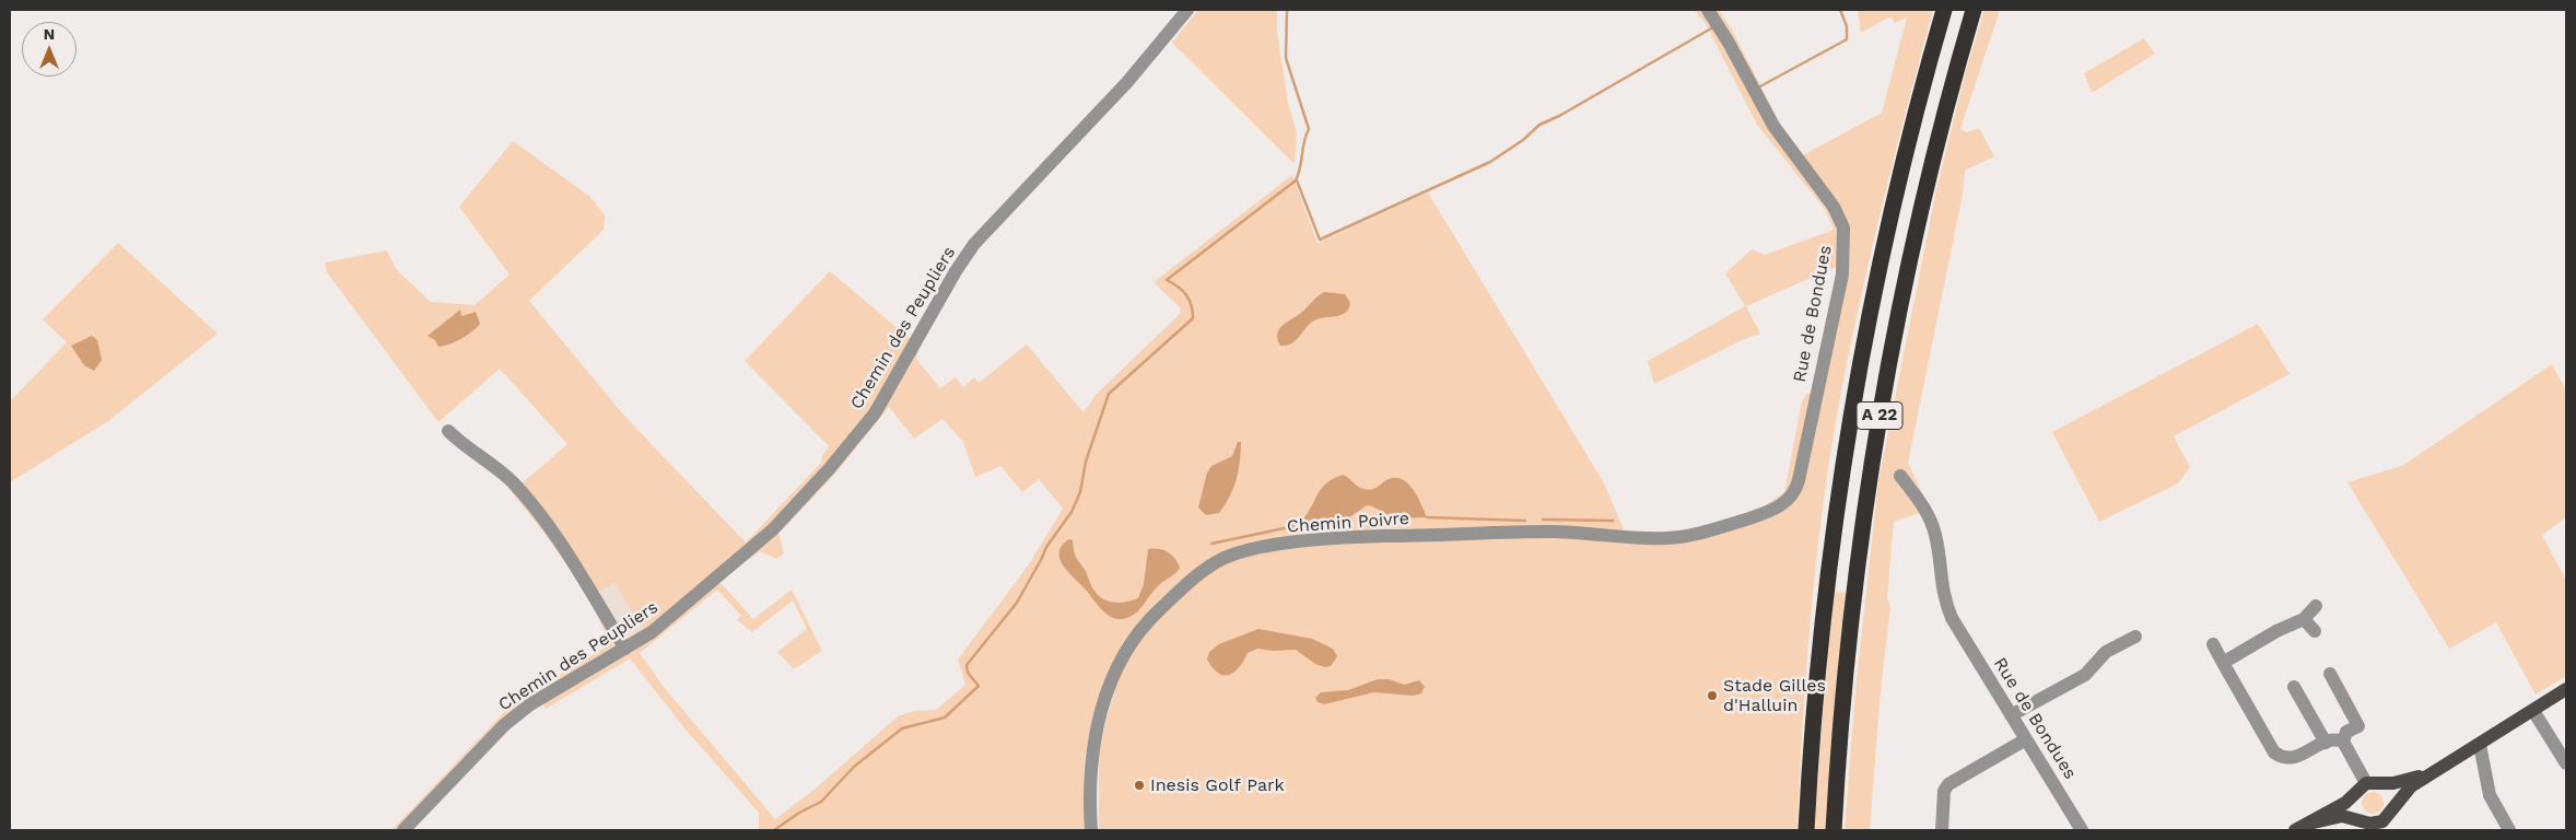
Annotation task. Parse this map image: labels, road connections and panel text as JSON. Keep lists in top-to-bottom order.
{
  "streets": {
    "highway": ["A 22"],
    "street": ["Rue de Bondues", "Chemin des Peupliers", "Chemin Poivre"]
  },
  "crossings": [
    ["Rue de Bondues", "Chemin Poivre"]
  ],
  "places": ["Stade Gilles d'Halluin", "Inesis Golf Park"],
  "north": "top"
}
